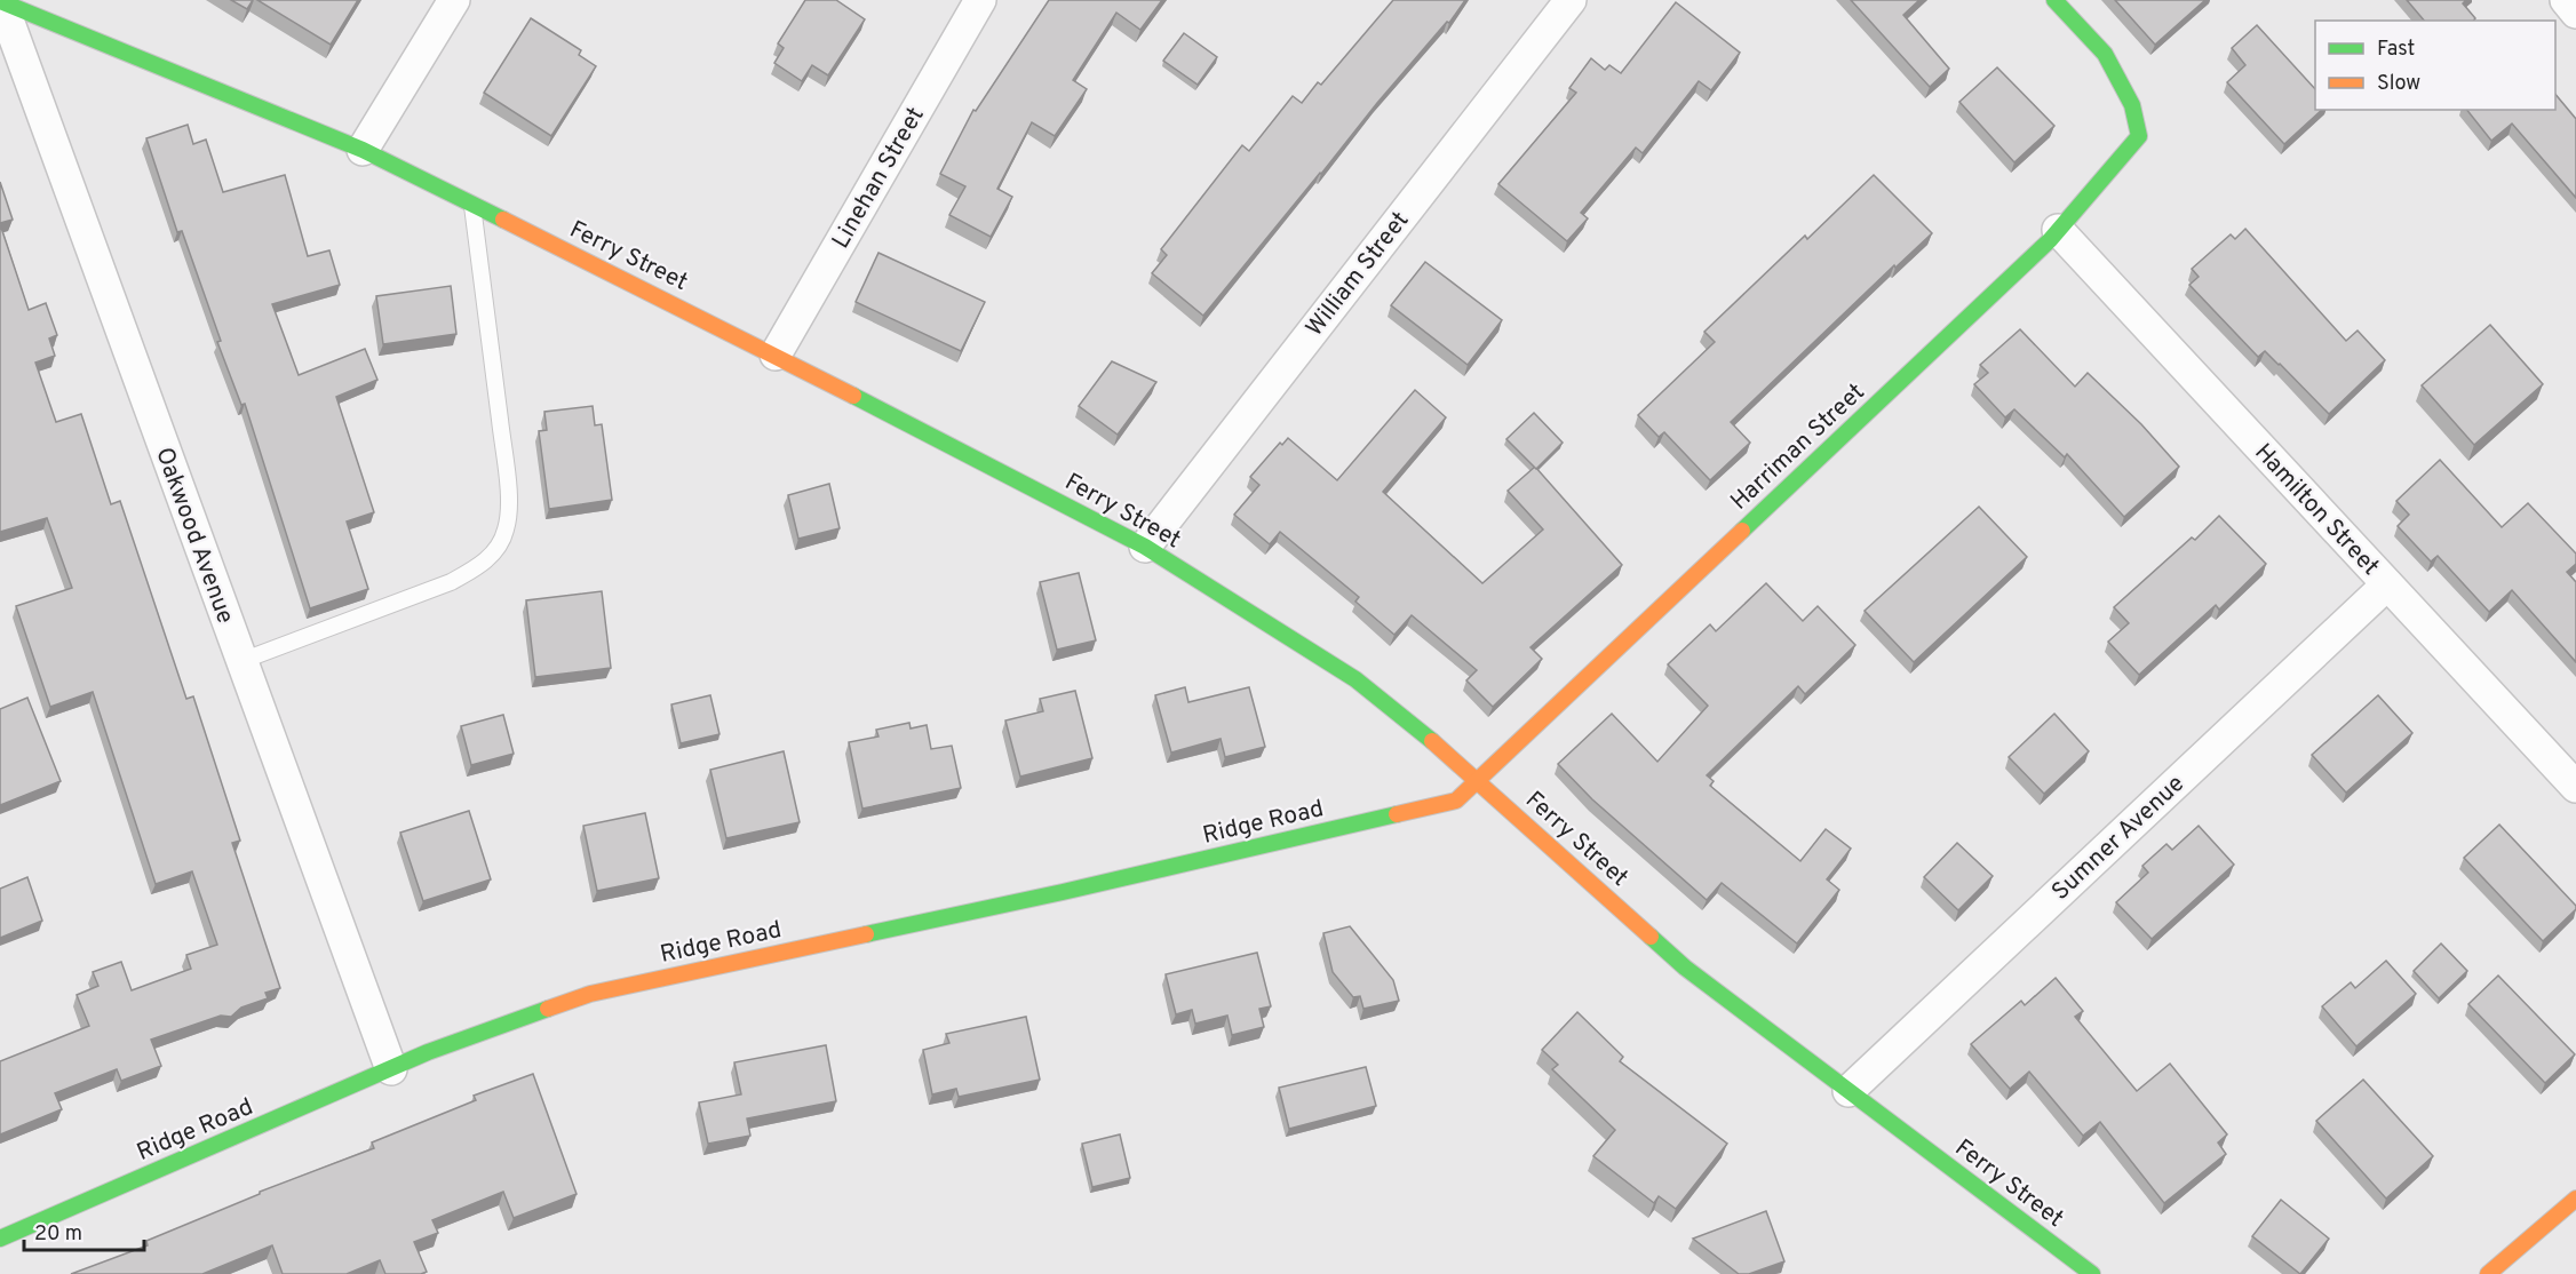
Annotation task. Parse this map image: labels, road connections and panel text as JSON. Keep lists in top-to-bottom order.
{
  "streets": {
    "street": [
      "Linehan Street",
      "Ferry Street",
      "William Street",
      "Harriman Street",
      "Hamilton Street",
      "Oakwood Avenue",
      "Ridge Road",
      "Sumner Avenue"
    ]
  },
  "crossings": [
    ["Linehan Street", "Ferry Street"],
    ["Ferry Street", "William Street"],
    ["Ferry Street", "Harriman Street"],
    ["Ferry Street", "Oakwood Avenue"],
    ["Ferry Street", "Ridge Road"],
    ["Ferry Street", "Sumner Avenue"],
    ["Harriman Street", "Hamilton Street"],
    ["Harriman Street", "Ridge Road"],
    ["Hamilton Street", "Sumner Avenue"],
    ["Oakwood Avenue", "Ridge Road"]
  ],
  "legend": ["Fast", "Slow"],
  "scale_bar": "20 m"
}
